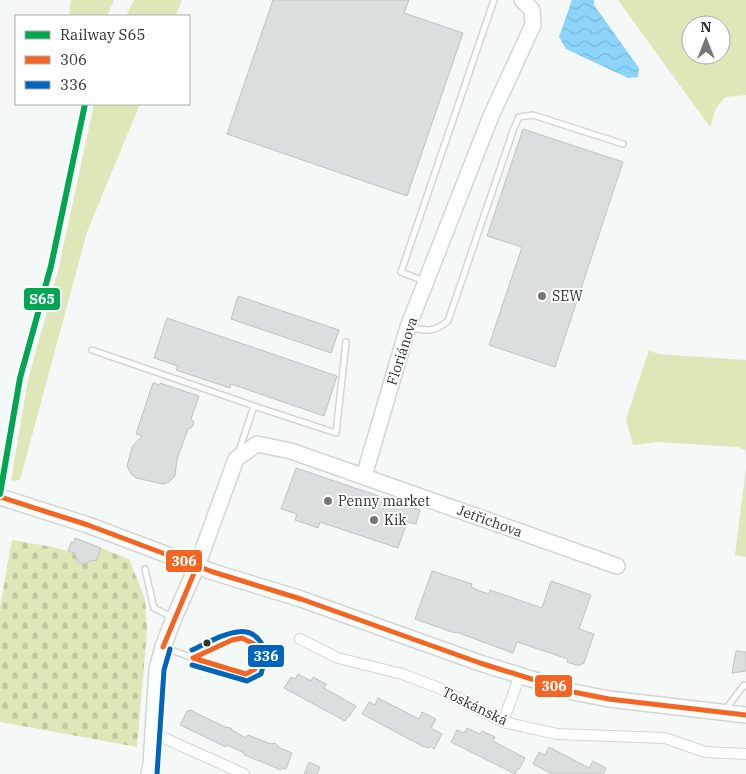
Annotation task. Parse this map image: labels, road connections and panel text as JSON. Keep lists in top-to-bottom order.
{
  "streets": {
    "street": ["Floriánova", "Jetřichova", "Toskánská"]
  },
  "crossings": [
    ["Floriánova", "Jetřichova"]
  ],
  "places": ["SEW", "Penny market", "Kik"],
  "lines": ["rail line S65", "transit line 306", "transit line 336"],
  "legend": ["Railway S65", "306", "336"],
  "north": "top"
}
